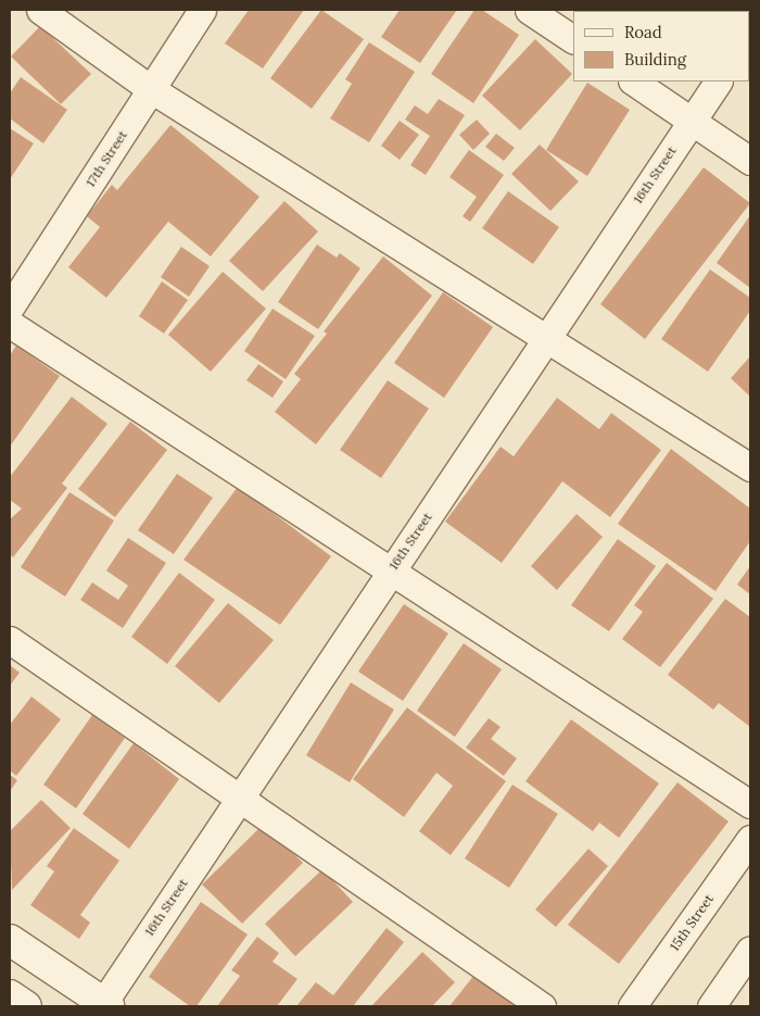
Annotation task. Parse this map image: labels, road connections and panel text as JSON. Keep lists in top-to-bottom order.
{
  "streets": {
    "street": ["17th Street", "16th Street", "15th Street"]
  },
  "legend": ["Road", "Building"]
}
